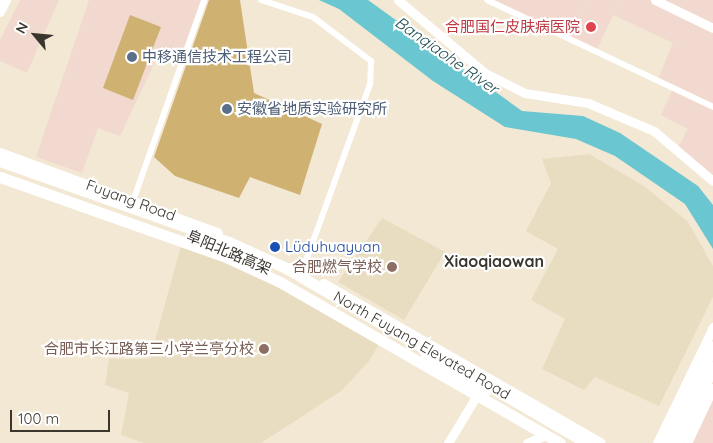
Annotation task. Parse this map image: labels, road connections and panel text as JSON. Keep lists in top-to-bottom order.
{
  "streets": {
    "highway": ["阜阳北路高架", "North Fuyang Elevated Road"],
    "main road": ["Fuyang Road"]
  },
  "districts": ["Xiaoqiaowan"],
  "water": ["Banqiaohe River"],
  "places": [
    "合肥国仁皮肤病医院",
    "中移通信技术工程公司",
    "安徽省地质实验研究所",
    "Lüduhuayuan",
    "合肥燃气学校",
    "合肥市长江路第三小学兰亭分校"
  ],
  "scale_bar": "100 m",
  "north": "top left"
}
